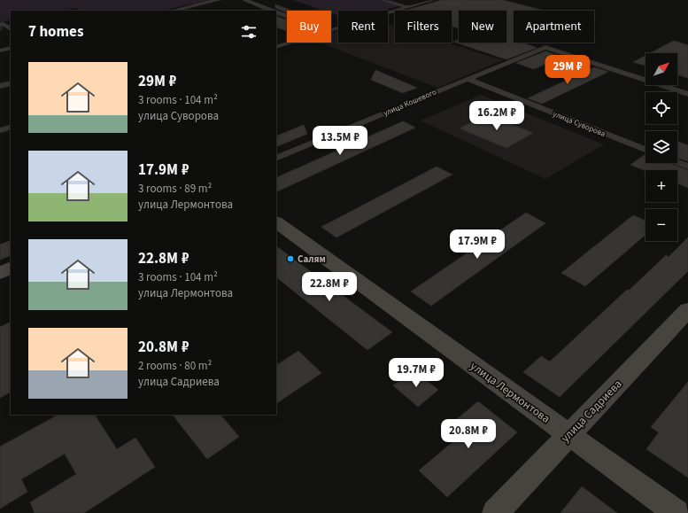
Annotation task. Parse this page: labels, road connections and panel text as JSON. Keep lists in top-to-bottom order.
{
  "streets": {
    "street": [
      "улица Кошевого",
      "улица Суворова",
      "улица Лермонтова",
      "улица Садриева"
    ]
  },
  "crossings": [
    ["улица Кошевого", "улица Суворова"],
    ["улица Лермонтова", "улица Садриева"]
  ],
  "places": ["Салям"],
  "north": "top right",
  "page": {
    "chip": [
      "Buy",
      "Rent",
      "Filters",
      "New",
      "Apartment"
    ],
    "heading": "7 homes",
    "map_buttons": ["+", "−"],
    "list": [
      {
        "name": "29M ₽",
        "note": "3 rooms · 104 m² · улица Суворова"
      },
      {
        "name": "17.9M ₽",
        "note": "3 rooms · 89 m² · улица Лермонтова"
      },
      {
        "name": "22.8M ₽",
        "note": "3 rooms · 104 m² · улица Лермонтова"
      },
      {
        "name": "20.8M ₽",
        "note": "2 rooms · 80 m² · улица Садриева"
      }
    ],
    "price": [
      "29M ₽",
      "16.2M ₽",
      "13.5M ₽",
      "17.9M ₽",
      "22.8M ₽",
      "19.7M ₽",
      "20.8M ₽"
    ]
  }
}
